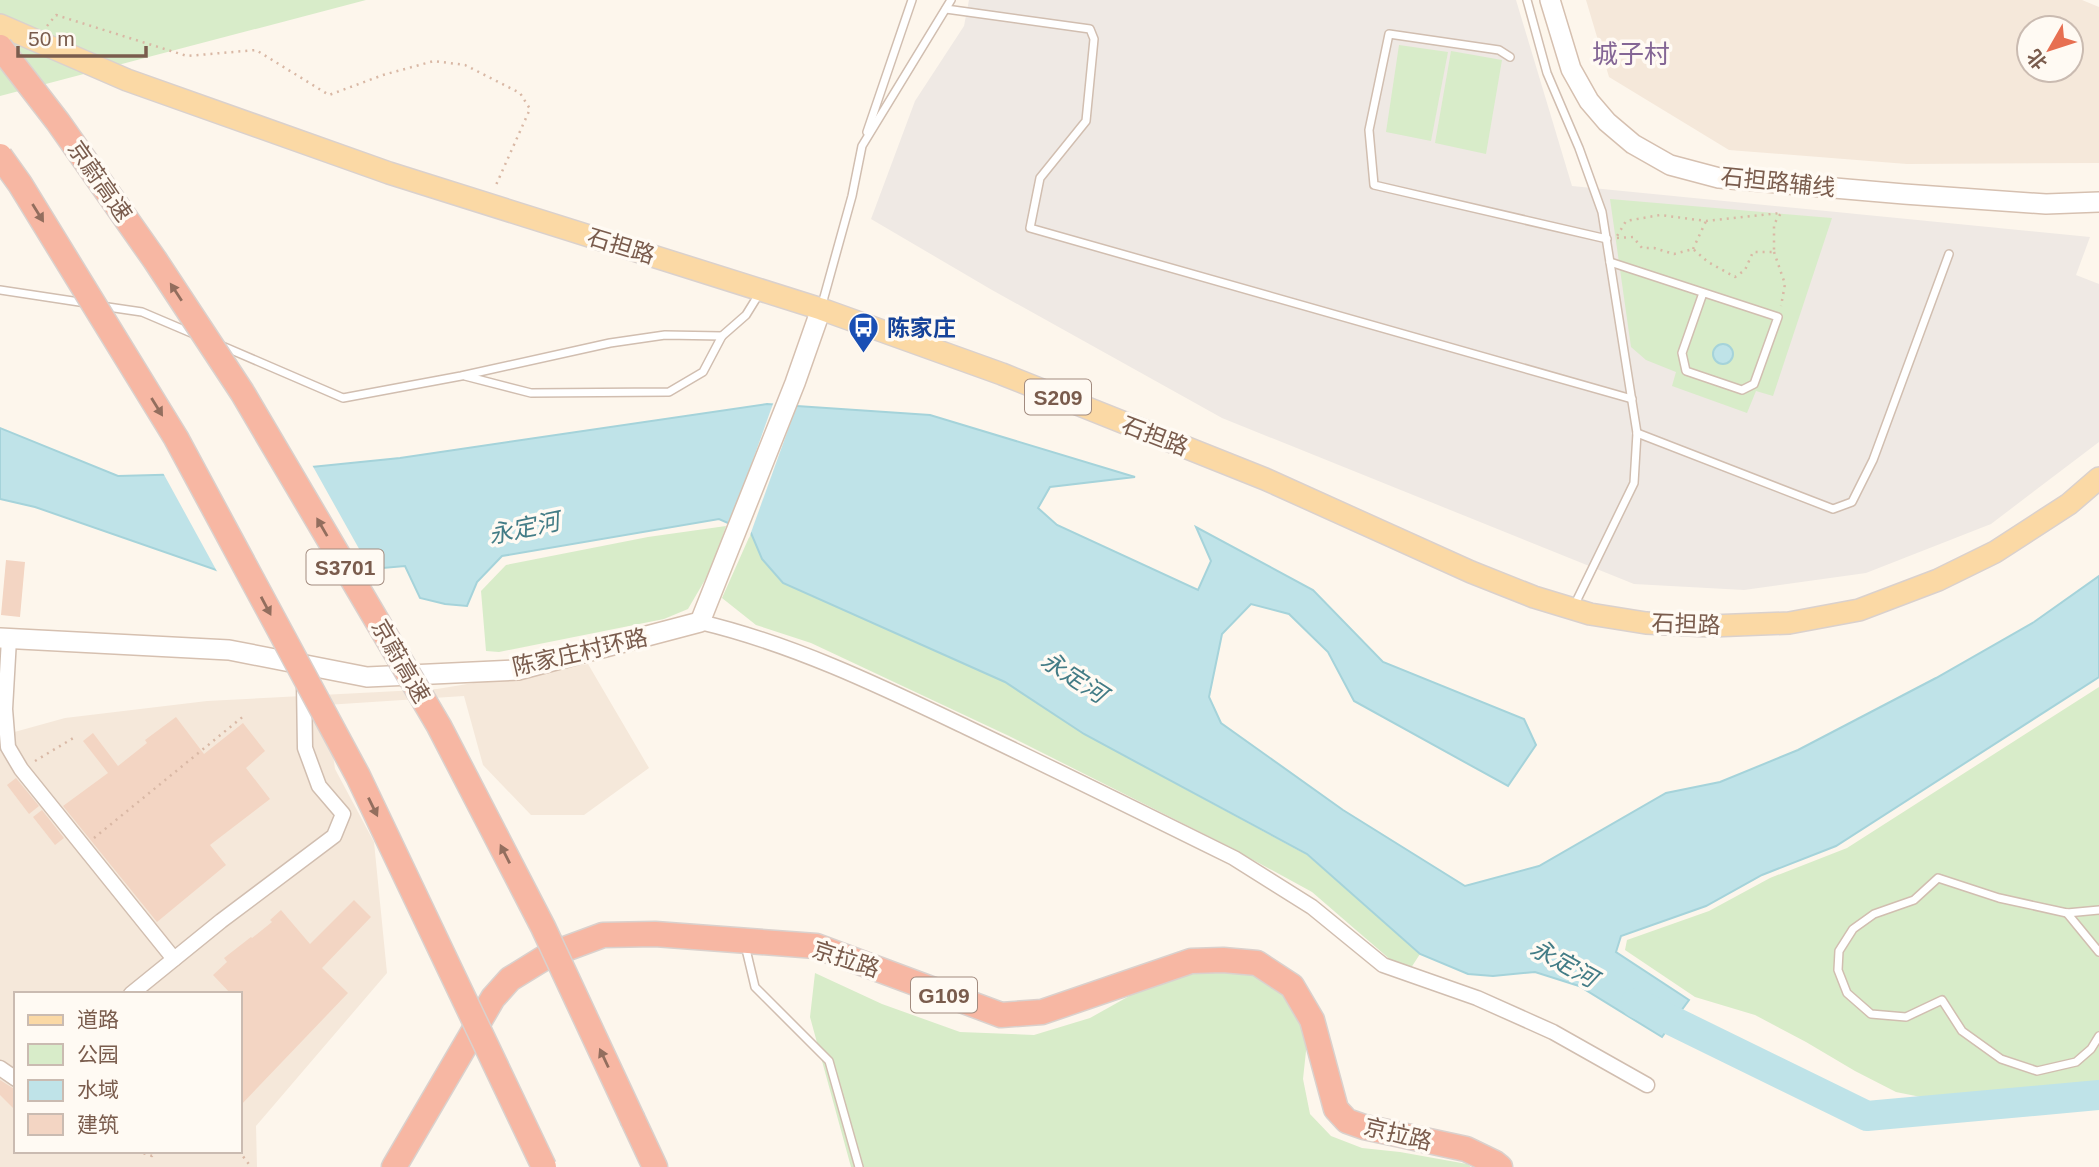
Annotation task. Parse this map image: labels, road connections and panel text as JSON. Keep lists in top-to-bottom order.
{
  "streets": {
    "highway": [
      "京蔚高速",
      "S3701",
      "京拉路",
      "G109"
    ],
    "main road": ["石担路", "S209"],
    "street": ["石担路辅线", "陈家庄村环路"]
  },
  "districts": ["城子村"],
  "water": ["永定河"],
  "places": {
    "bus stop": ["陈家庄"]
  },
  "legend": [
    "道路",
    "公园",
    "水域",
    "建筑"
  ],
  "scale_bar": "50 m",
  "north": "bottom left"
}
